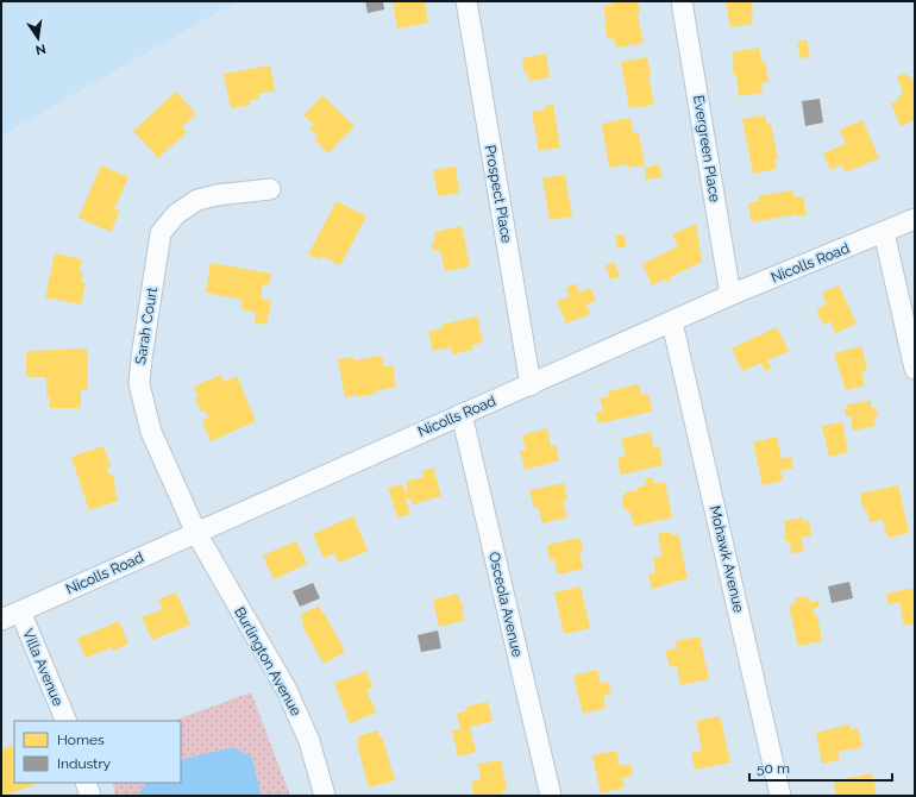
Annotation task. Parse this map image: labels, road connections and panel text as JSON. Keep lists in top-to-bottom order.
{
  "streets": {
    "street": [
      "Evergreen Place",
      "Prospect Place",
      "Nicolls Road",
      "Sarah Court",
      "Mohawk Avenue",
      "Osceola Avenue",
      "Burlington Avenue",
      "Villa Avenue"
    ]
  },
  "crossings": [
    ["Evergreen Place", "Nicolls Road"],
    ["Prospect Place", "Nicolls Road"],
    ["Nicolls Road", "Sarah Court"],
    ["Nicolls Road", "Mohawk Avenue"],
    ["Nicolls Road", "Osceola Avenue"],
    ["Nicolls Road", "Burlington Avenue"],
    ["Nicolls Road", "Villa Avenue"],
    ["Sarah Court", "Burlington Avenue"]
  ],
  "legend": ["Homes", "Industry"],
  "scale_bar": "50 m",
  "north": "bottom"
}
